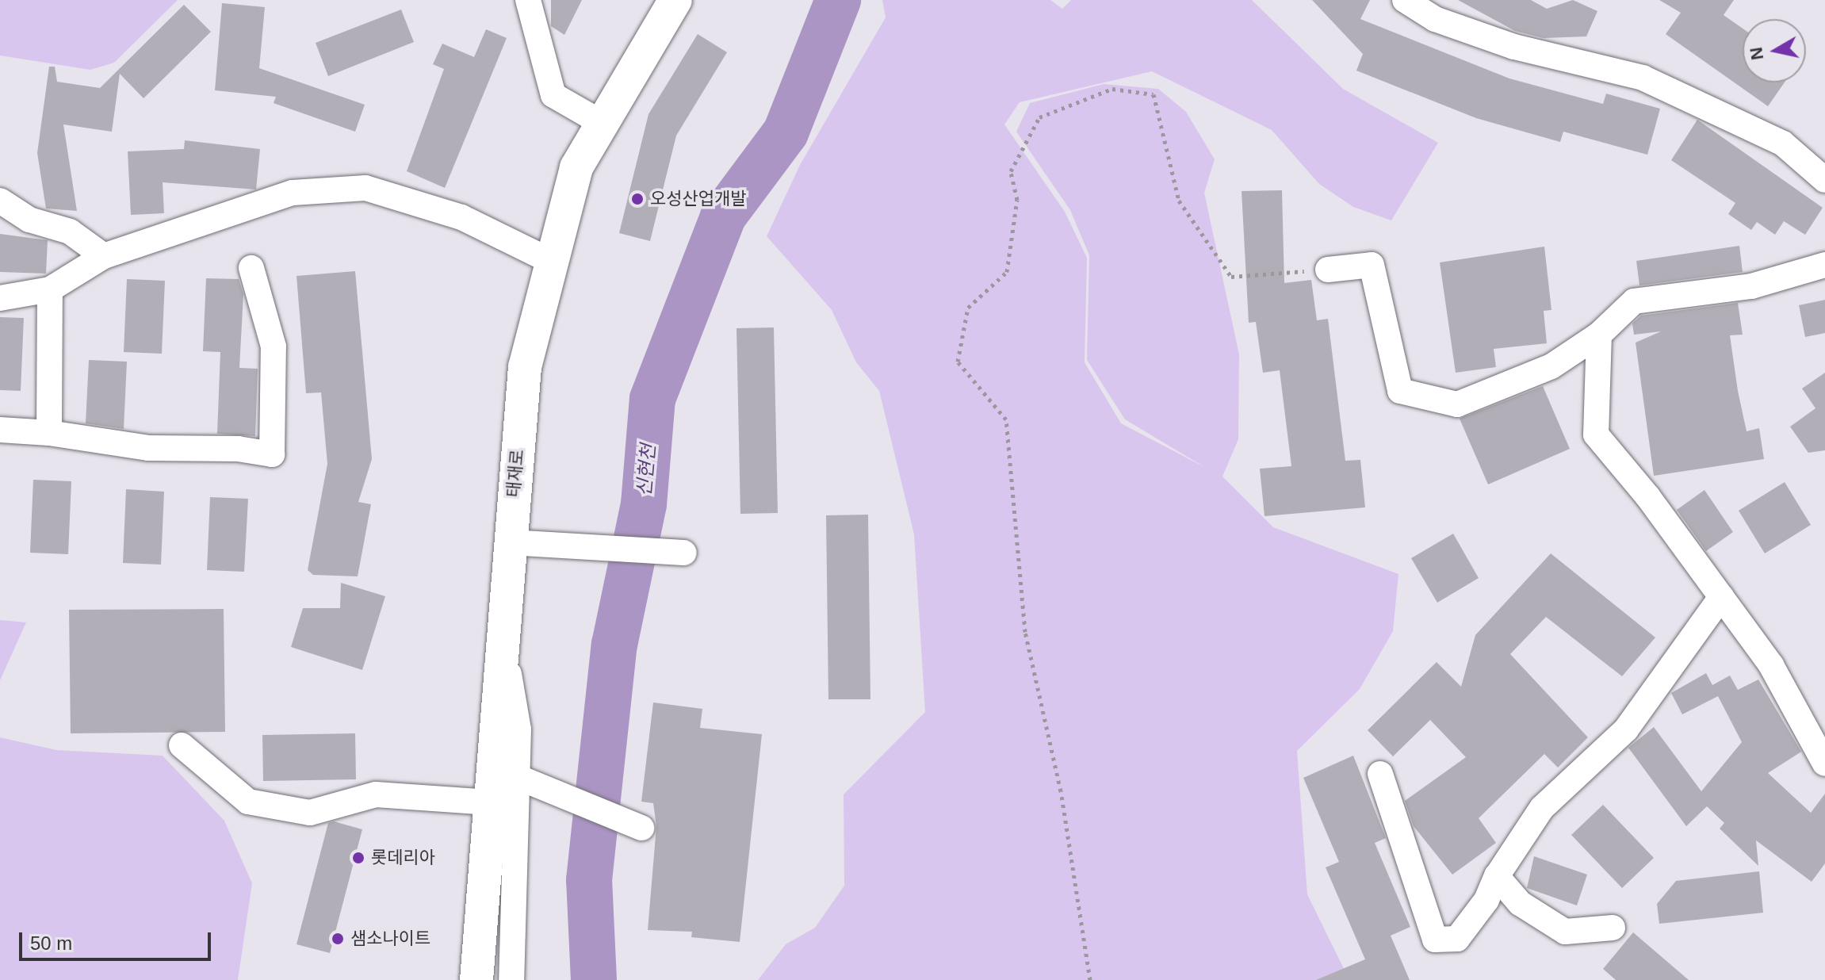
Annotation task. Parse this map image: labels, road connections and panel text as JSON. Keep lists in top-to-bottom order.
{
  "streets": {
    "main road": ["태재로"]
  },
  "water": ["신현천"],
  "places": ["오성산업개발", "롯데리아", "샘소나이트"],
  "scale_bar": "50 m",
  "north": "left"
}
